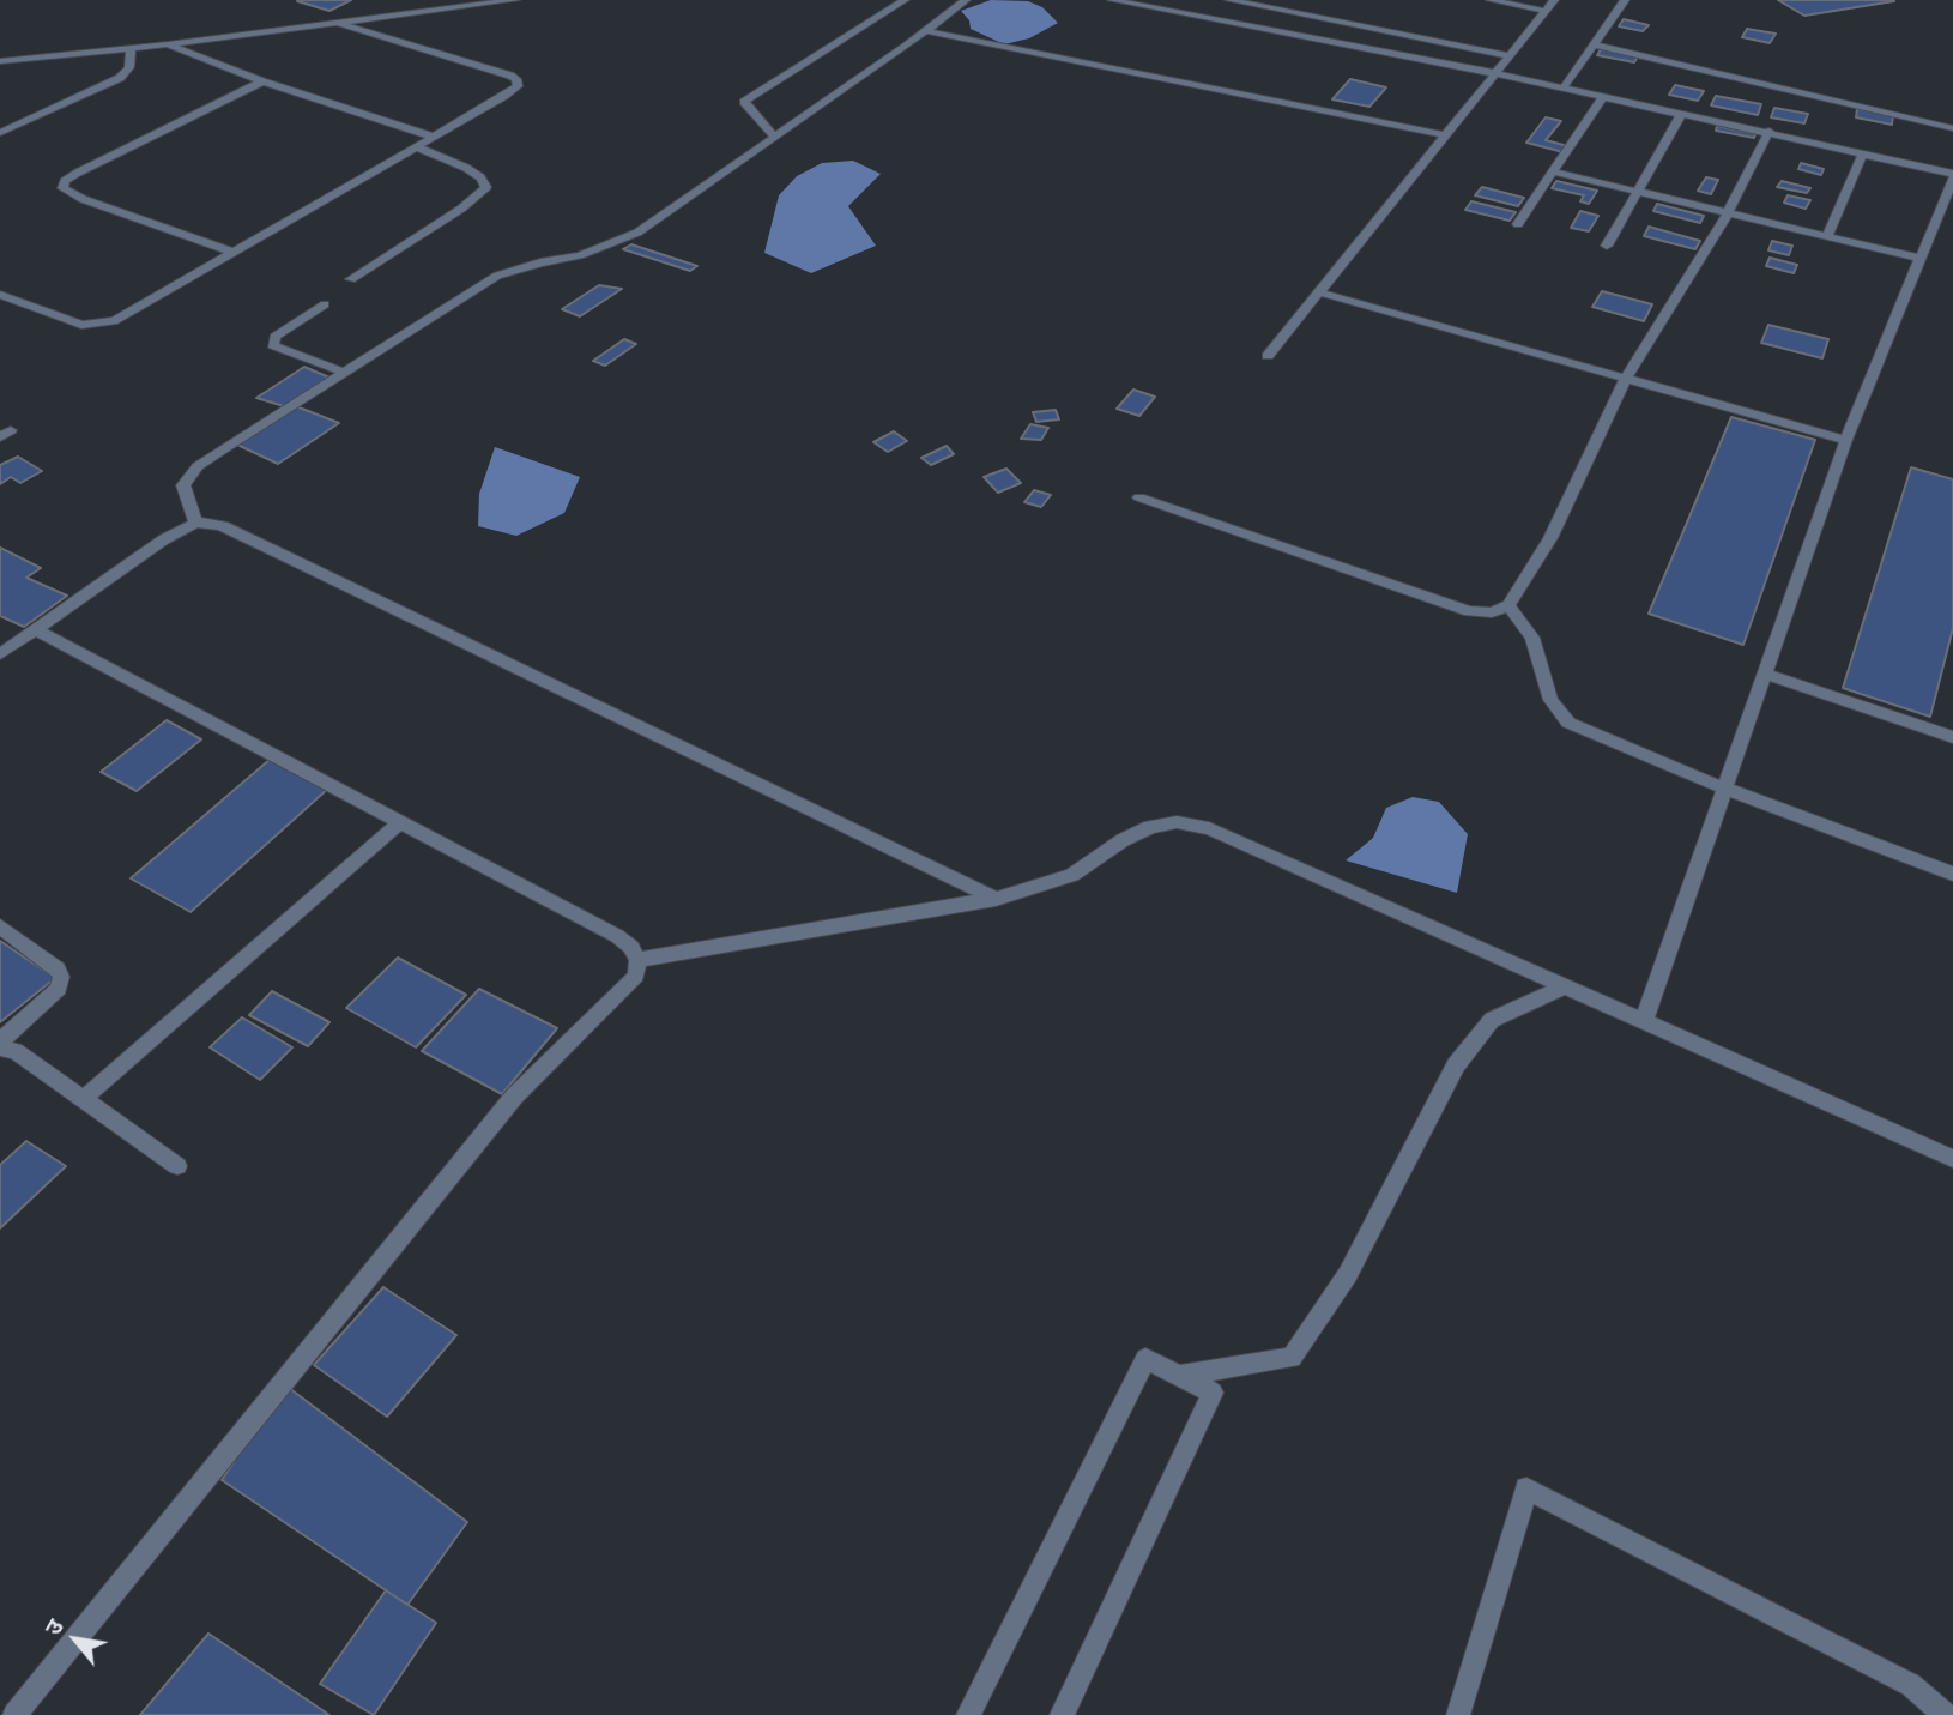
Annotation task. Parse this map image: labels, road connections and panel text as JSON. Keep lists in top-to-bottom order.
{
  "north": "top left"
}
